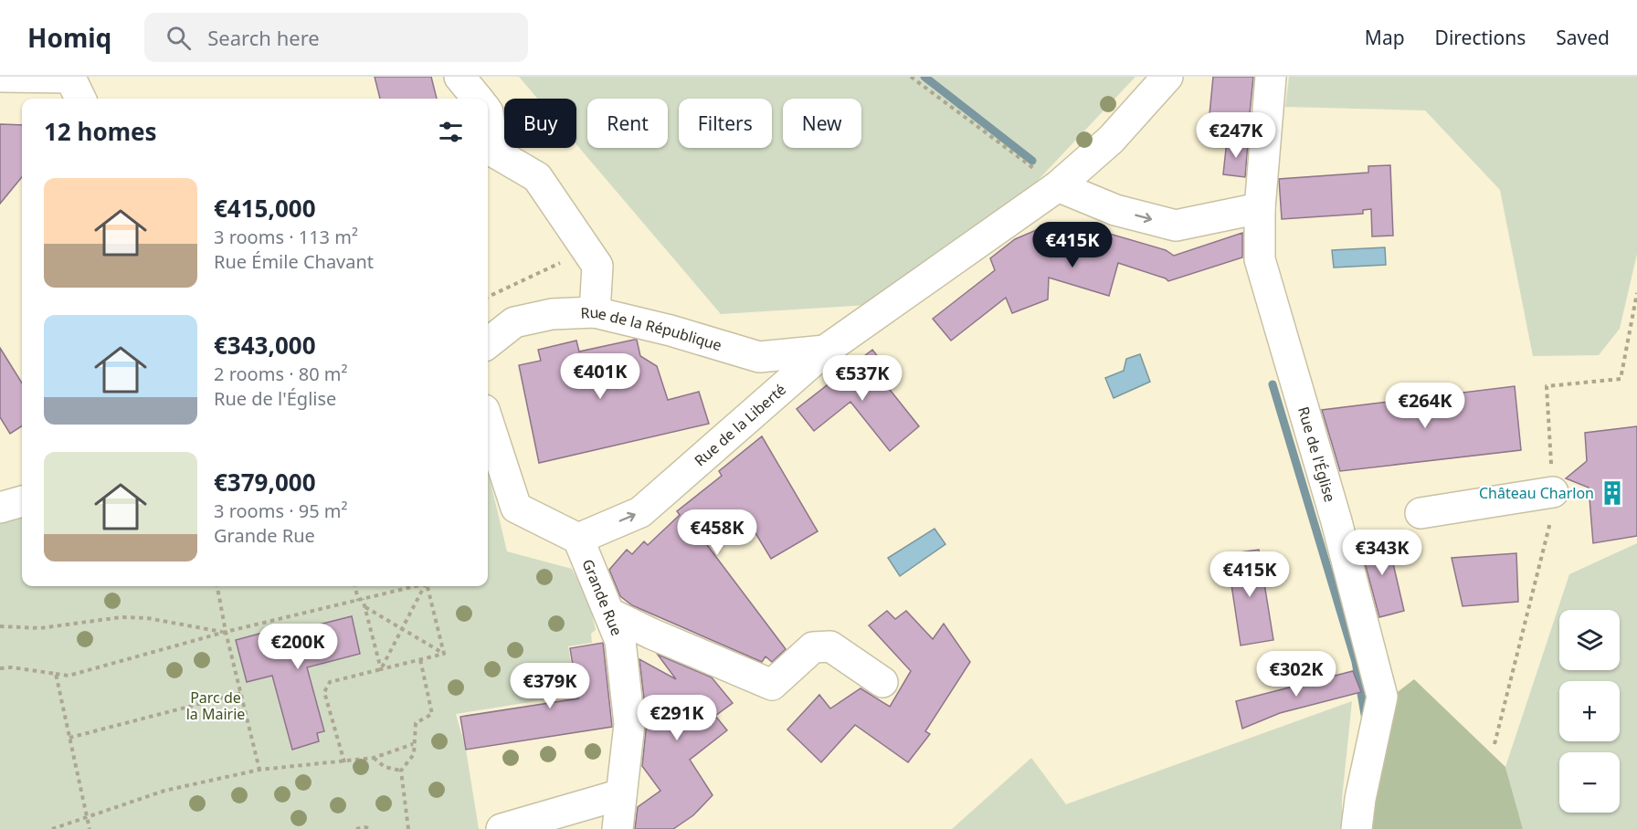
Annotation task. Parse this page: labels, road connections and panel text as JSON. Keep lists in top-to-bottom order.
{
  "streets": {
    "street": [
      "Rue de la République",
      "Rue de la Liberté",
      "Rue de l'Église",
      "Grande Rue"
    ]
  },
  "crossings": [
    ["Rue de la République", "Rue de la Liberté"],
    ["Rue de la Liberté", "Grande Rue"]
  ],
  "one_way": ["Rue de la Liberté"],
  "parks": ["Parc de la Mairie"],
  "places": {
    "building": ["Château Charlon"]
  },
  "page": {
    "header": "Homiq",
    "search": "Search here",
    "nav": ["Map", "Directions", "Saved"],
    "chip": [
      "Buy",
      "Rent",
      "Filters",
      "New"
    ],
    "heading": "12 homes",
    "price": [
      "€247K",
      "€415K",
      "€401K",
      "€537K",
      "€264K",
      "€458K",
      "€343K",
      "€415K",
      "€200K",
      "€302K",
      "€379K",
      "€291K"
    ],
    "list": [
      {
        "name": "€415,000",
        "note": "3 rooms · 113 m² · Rue Émile Chavant"
      },
      {
        "name": "€343,000",
        "note": "2 rooms · 80 m² · Rue de l'Église"
      },
      {
        "name": "€379,000",
        "note": "3 rooms · 95 m² · Grande Rue"
      }
    ],
    "map_buttons": ["+", "−"]
  }
}
